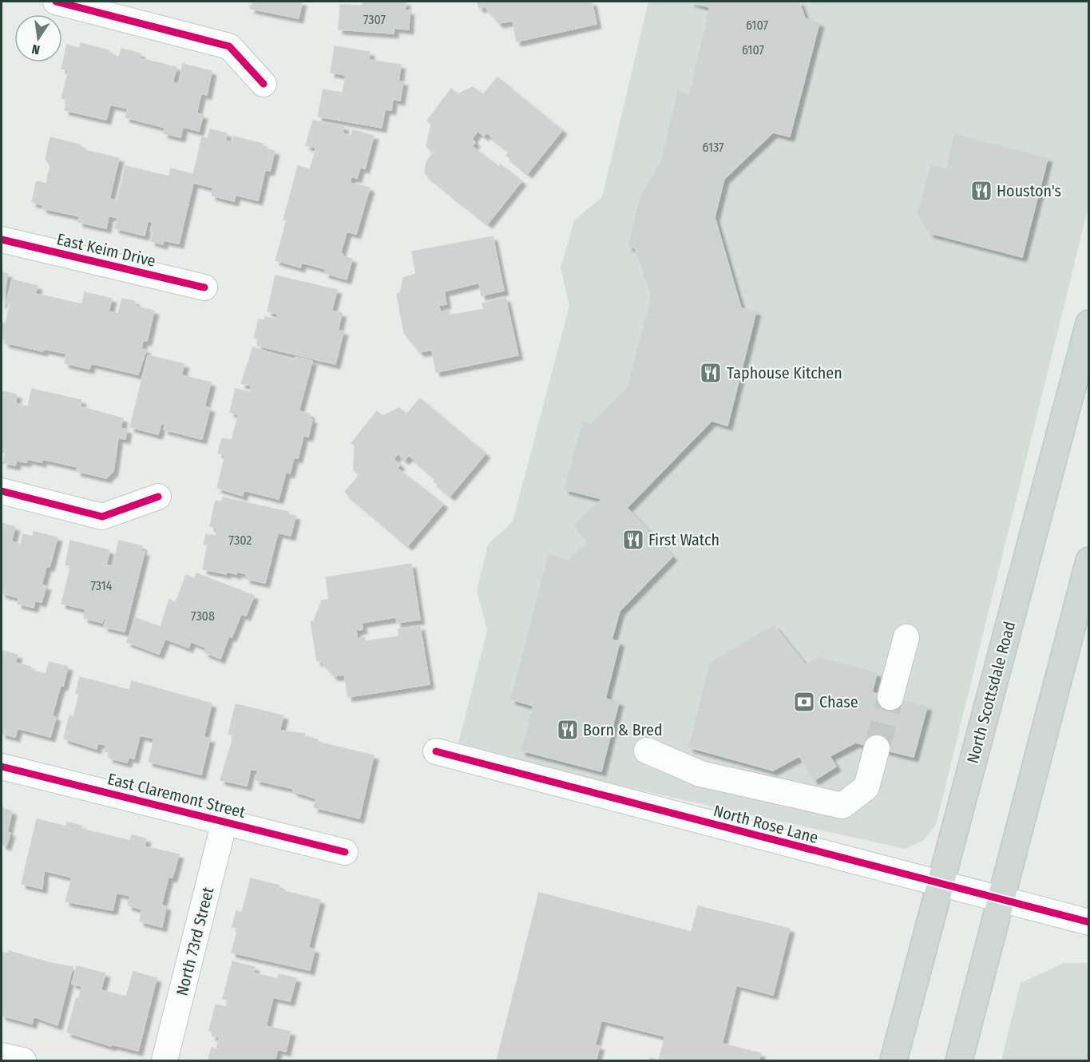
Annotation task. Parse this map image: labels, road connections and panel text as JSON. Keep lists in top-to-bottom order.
{
  "streets": {
    "main road": ["North Scottsdale Road"],
    "street": [
      "East Keim Drive",
      "East Claremont Street",
      "North Rose Lane",
      "North 73rd Street"
    ]
  },
  "crossings": [
    ["North Scottsdale Road", "North Rose Lane"],
    ["East Claremont Street", "North 73rd Street"]
  ],
  "places": {
    "restaurant": [
      "Houston's",
      "Taphouse Kitchen",
      "First Watch",
      "Born & Bred"
    ],
    "bank": ["Chase"]
  },
  "house_numbers": [
    "7307",
    "6107",
    "6107",
    "6137",
    "7302",
    "7314",
    "7308"
  ],
  "north": "bottom"
}
